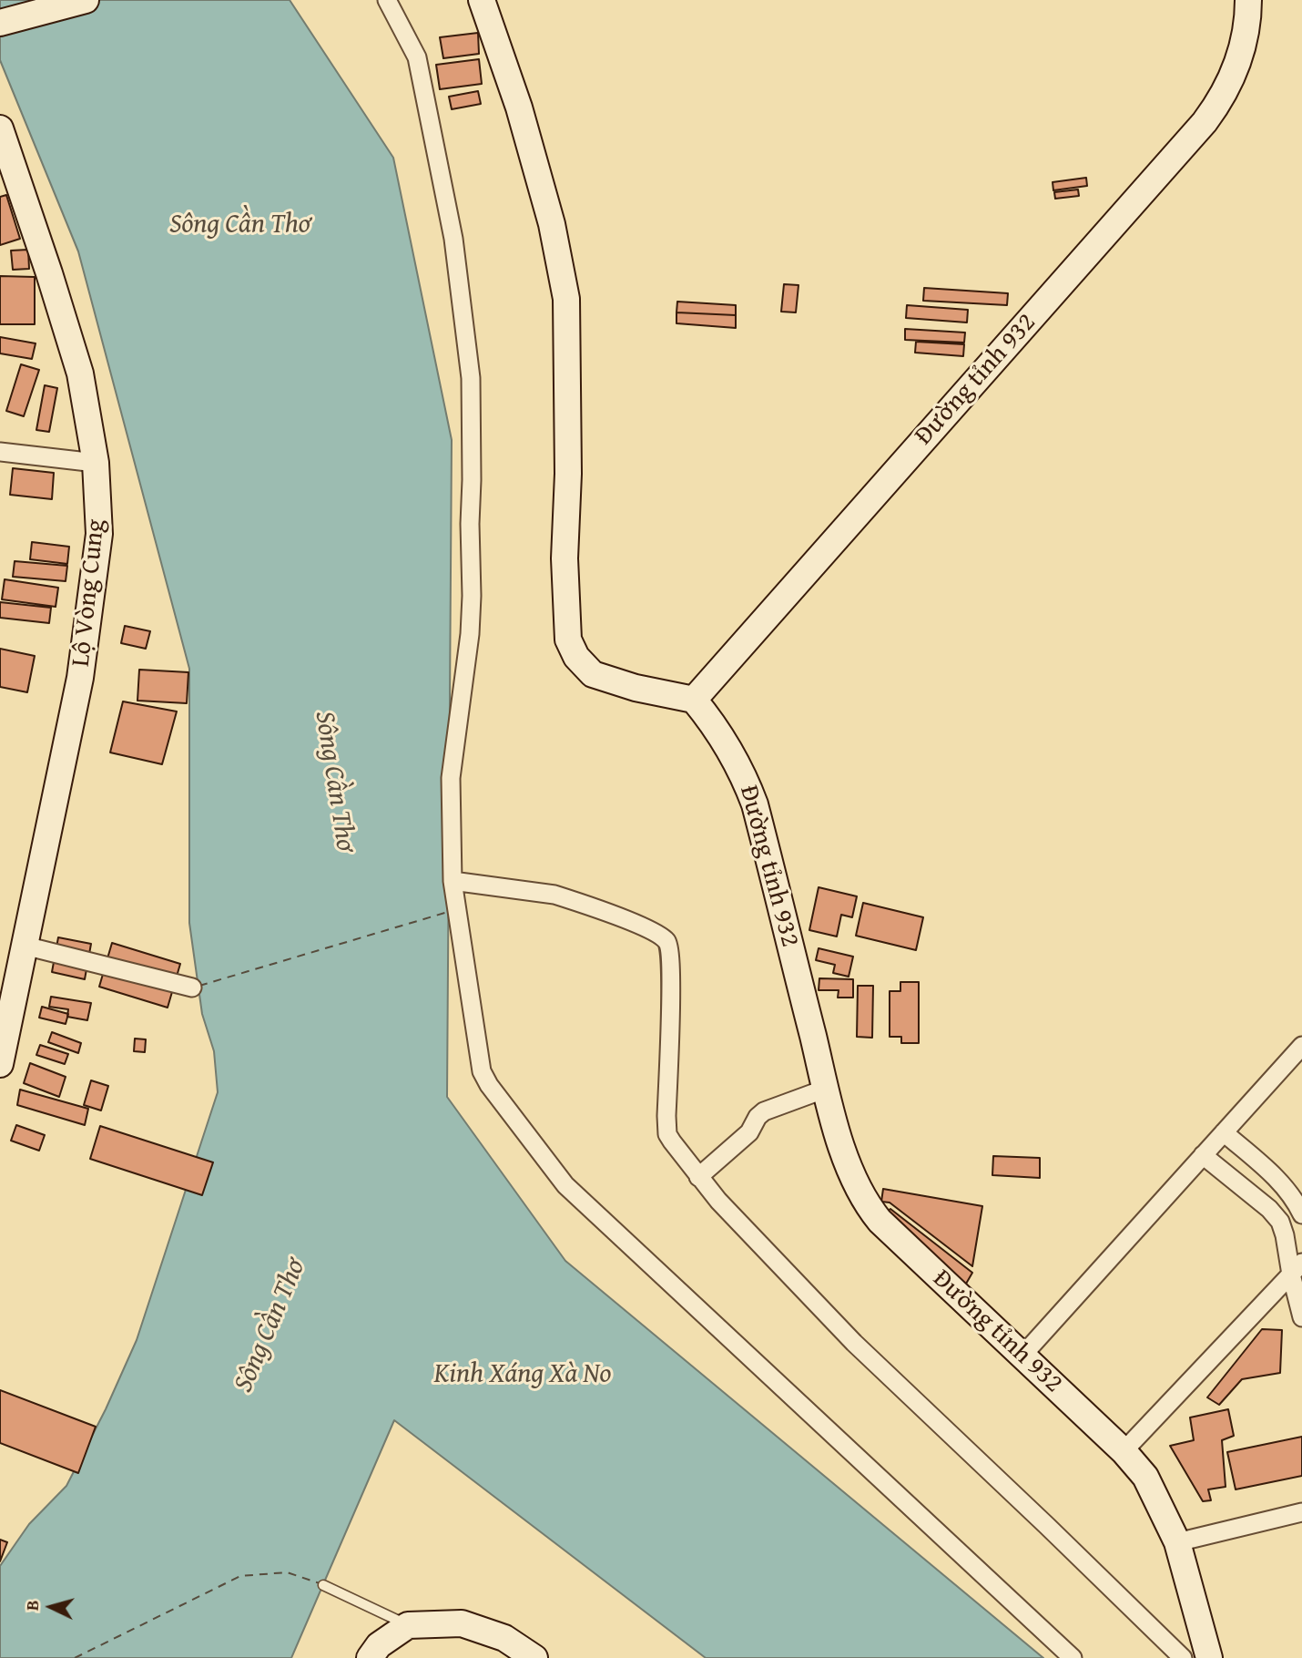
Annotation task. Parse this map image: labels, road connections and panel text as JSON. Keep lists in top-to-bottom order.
{
  "streets": {
    "main road": ["Đường tỉnh 932", "Lộ Vòng Cung"]
  },
  "water": ["Sông Cần Thơ", "Kinh Xáng Xà No"],
  "north": "left"
}
